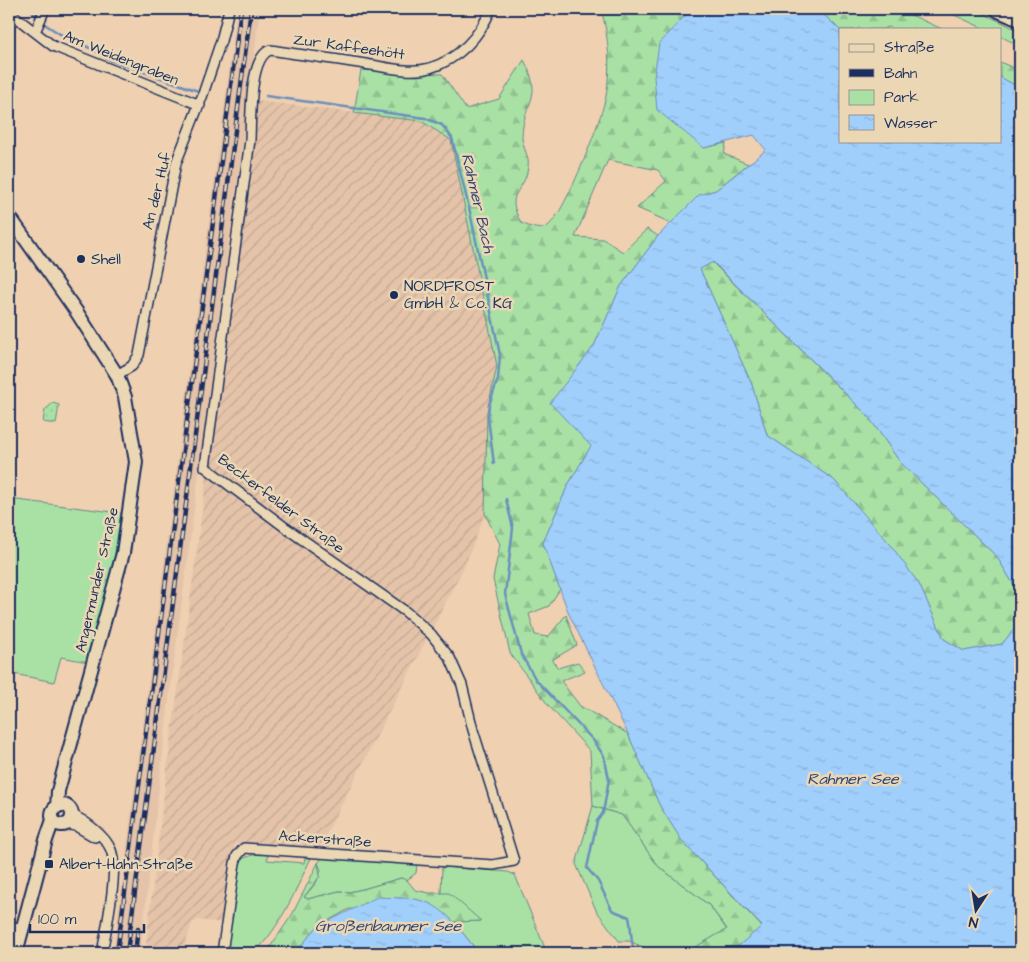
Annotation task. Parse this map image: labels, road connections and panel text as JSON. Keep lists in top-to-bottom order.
{
  "streets": {
    "main road": ["Angermunder Straße"],
    "street": [
      "Zur Kaffeehött",
      "Am Weidengraben",
      "An der Huf",
      "Beckerfelder Straße",
      "Ackerstraße"
    ]
  },
  "crossings": [
    ["Zur Kaffeehött", "Beckerfelder Straße"],
    ["Am Weidengraben", "An der Huf"],
    ["An der Huf", "Angermunder Straße"],
    ["Beckerfelder Straße", "Ackerstraße"]
  ],
  "water": ["Rahmer Bach", "Rahmer See", "Großenbaumer See"],
  "places": {
    "other": ["Shell", "NORDFROST GmbH & Co. KG"],
    "transit": ["Albert-Hahn-Straße"]
  },
  "legend": [
    "Straße",
    "Bahn",
    "Park",
    "Wasser"
  ],
  "scale_bar": "100 m",
  "north": "bottom"
}
